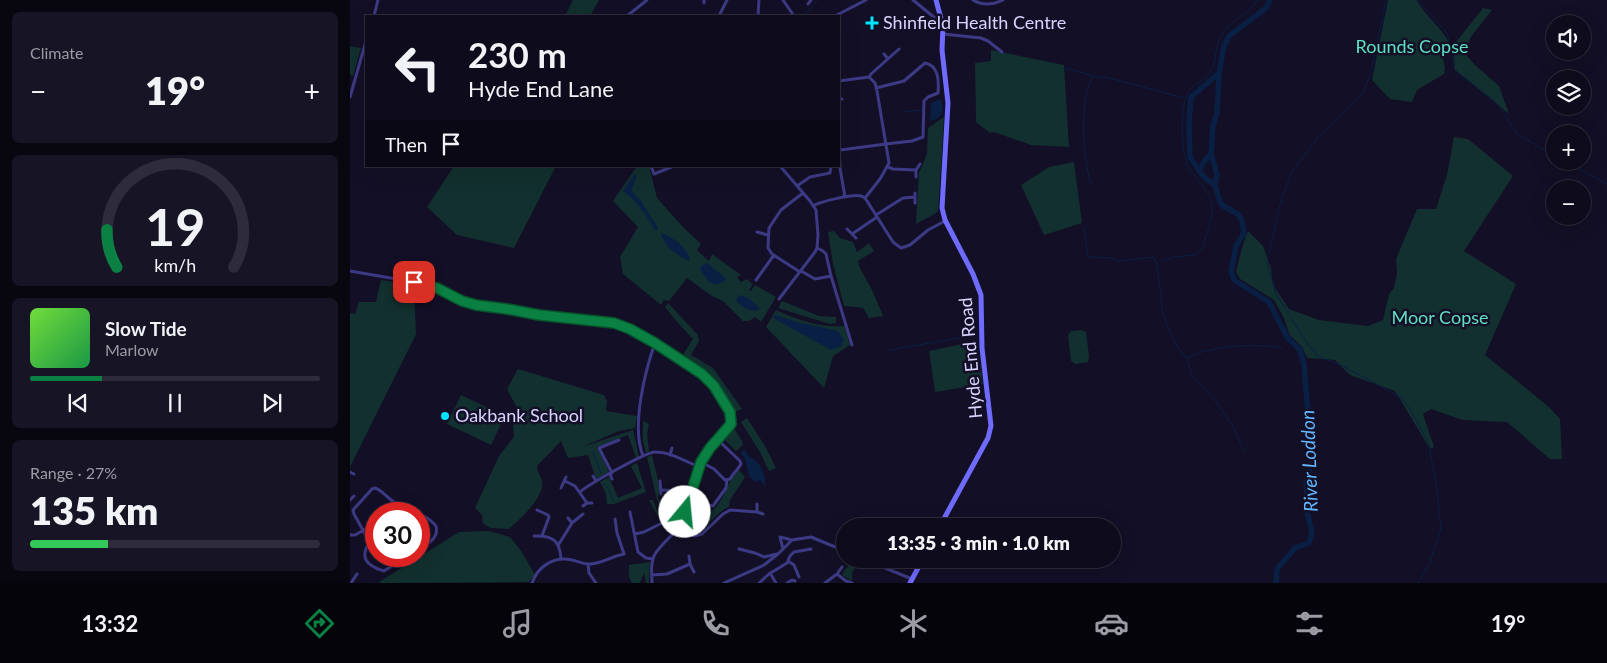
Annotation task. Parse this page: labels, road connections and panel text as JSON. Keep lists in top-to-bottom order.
{
  "streets": {
    "main road": ["Hyde End Road"]
  },
  "water": ["River Loddon"],
  "parks": ["Rounds Copse", "Moor Copse"],
  "places": {
    "health": ["Shinfield Health Centre"],
    "other": ["Oakbank School"]
  },
  "page": {
    "tile": [
      "Climate",
      ["Range · 27%", "135 km"]
    ],
    "map_buttons": ["+", "−"],
    "turn": ["230 m", "Hyde End Lane"],
    "heat": ["−", "19°", "+"],
    "then": "Then",
    "song": ["Slow Tide", "Marlow"],
    "limit": "30",
    "trip": "13:35 · 3 min · 1.0 km",
    "tabs": ["13:32", "19°"],
    "gauge": ["19", "km/h"]
  }
}
